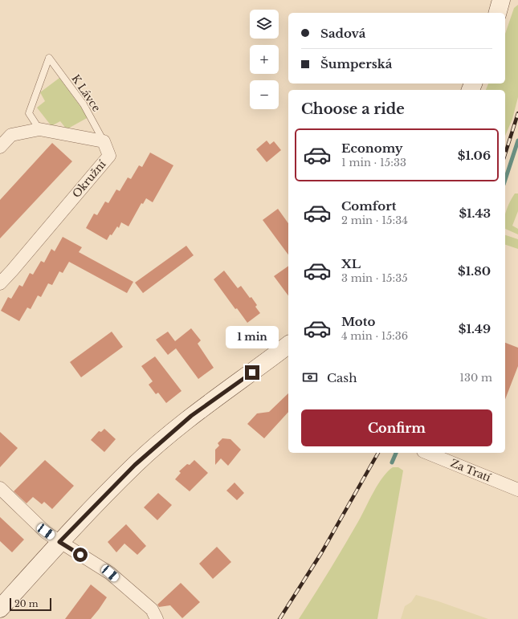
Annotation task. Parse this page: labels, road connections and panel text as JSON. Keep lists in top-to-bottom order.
{
  "streets": {
    "street": ["Okružní", "Za Tratí"],
    "lane": ["K Lávce"]
  },
  "crossings": [
    ["K Lávce", "Okružní"]
  ],
  "scale_bar": "20 m",
  "page": {
    "map_buttons": ["+", "−"],
    "banner": ["Sadová", "Šumperská"],
    "heading": "Choose a ride",
    "list": [
      {
        "name": "Economy",
        "note": "1 min · 15:33",
        "value": "$1.06"
      },
      {
        "name": "Comfort",
        "note": "2 min · 15:34",
        "value": "$1.43"
      },
      {
        "name": "XL",
        "note": "3 min · 15:35",
        "value": "$1.80"
      },
      {
        "name": "Moto",
        "note": "4 min · 15:36",
        "value": "$1.49"
      }
    ],
    "bubble": "1 min",
    "pay": ["Cash", "130 m"],
    "buttons": "Confirm",
    "scale": "20 m"
  }
}
